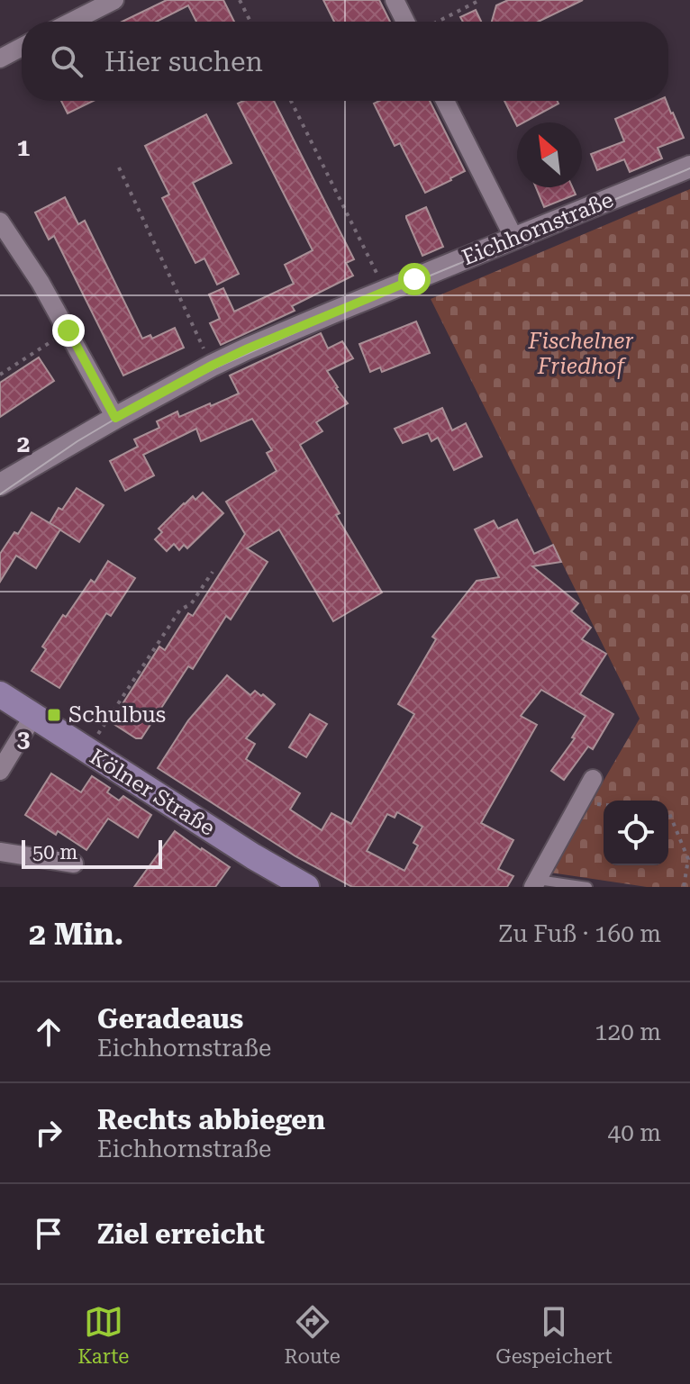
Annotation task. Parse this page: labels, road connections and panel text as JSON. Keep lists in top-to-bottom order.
{
  "streets": {
    "main road": ["Kölner Straße"],
    "street": ["Eichhornstraße"]
  },
  "parks": ["Fischelner Friedhof"],
  "places": {
    "transit": ["Schulbus"]
  },
  "scale_bar": "50 m",
  "north": "top left",
  "page": {
    "search": "Hier suchen",
    "scale": "50 m",
    "heading": ["2 Min.", "Zu Fuß · 160 m"],
    "list": [
      ["Geradeaus", "Eichhornstraße", "120 m"],
      ["Rechts abbiegen", "Eichhornstraße", "40 m"],
      "Ziel erreicht"
    ],
    "nav": ["Karte", "Route", "Gespeichert"]
  },
  "grid": {
    "rows": ["1", "2", "3"]
  }
}
